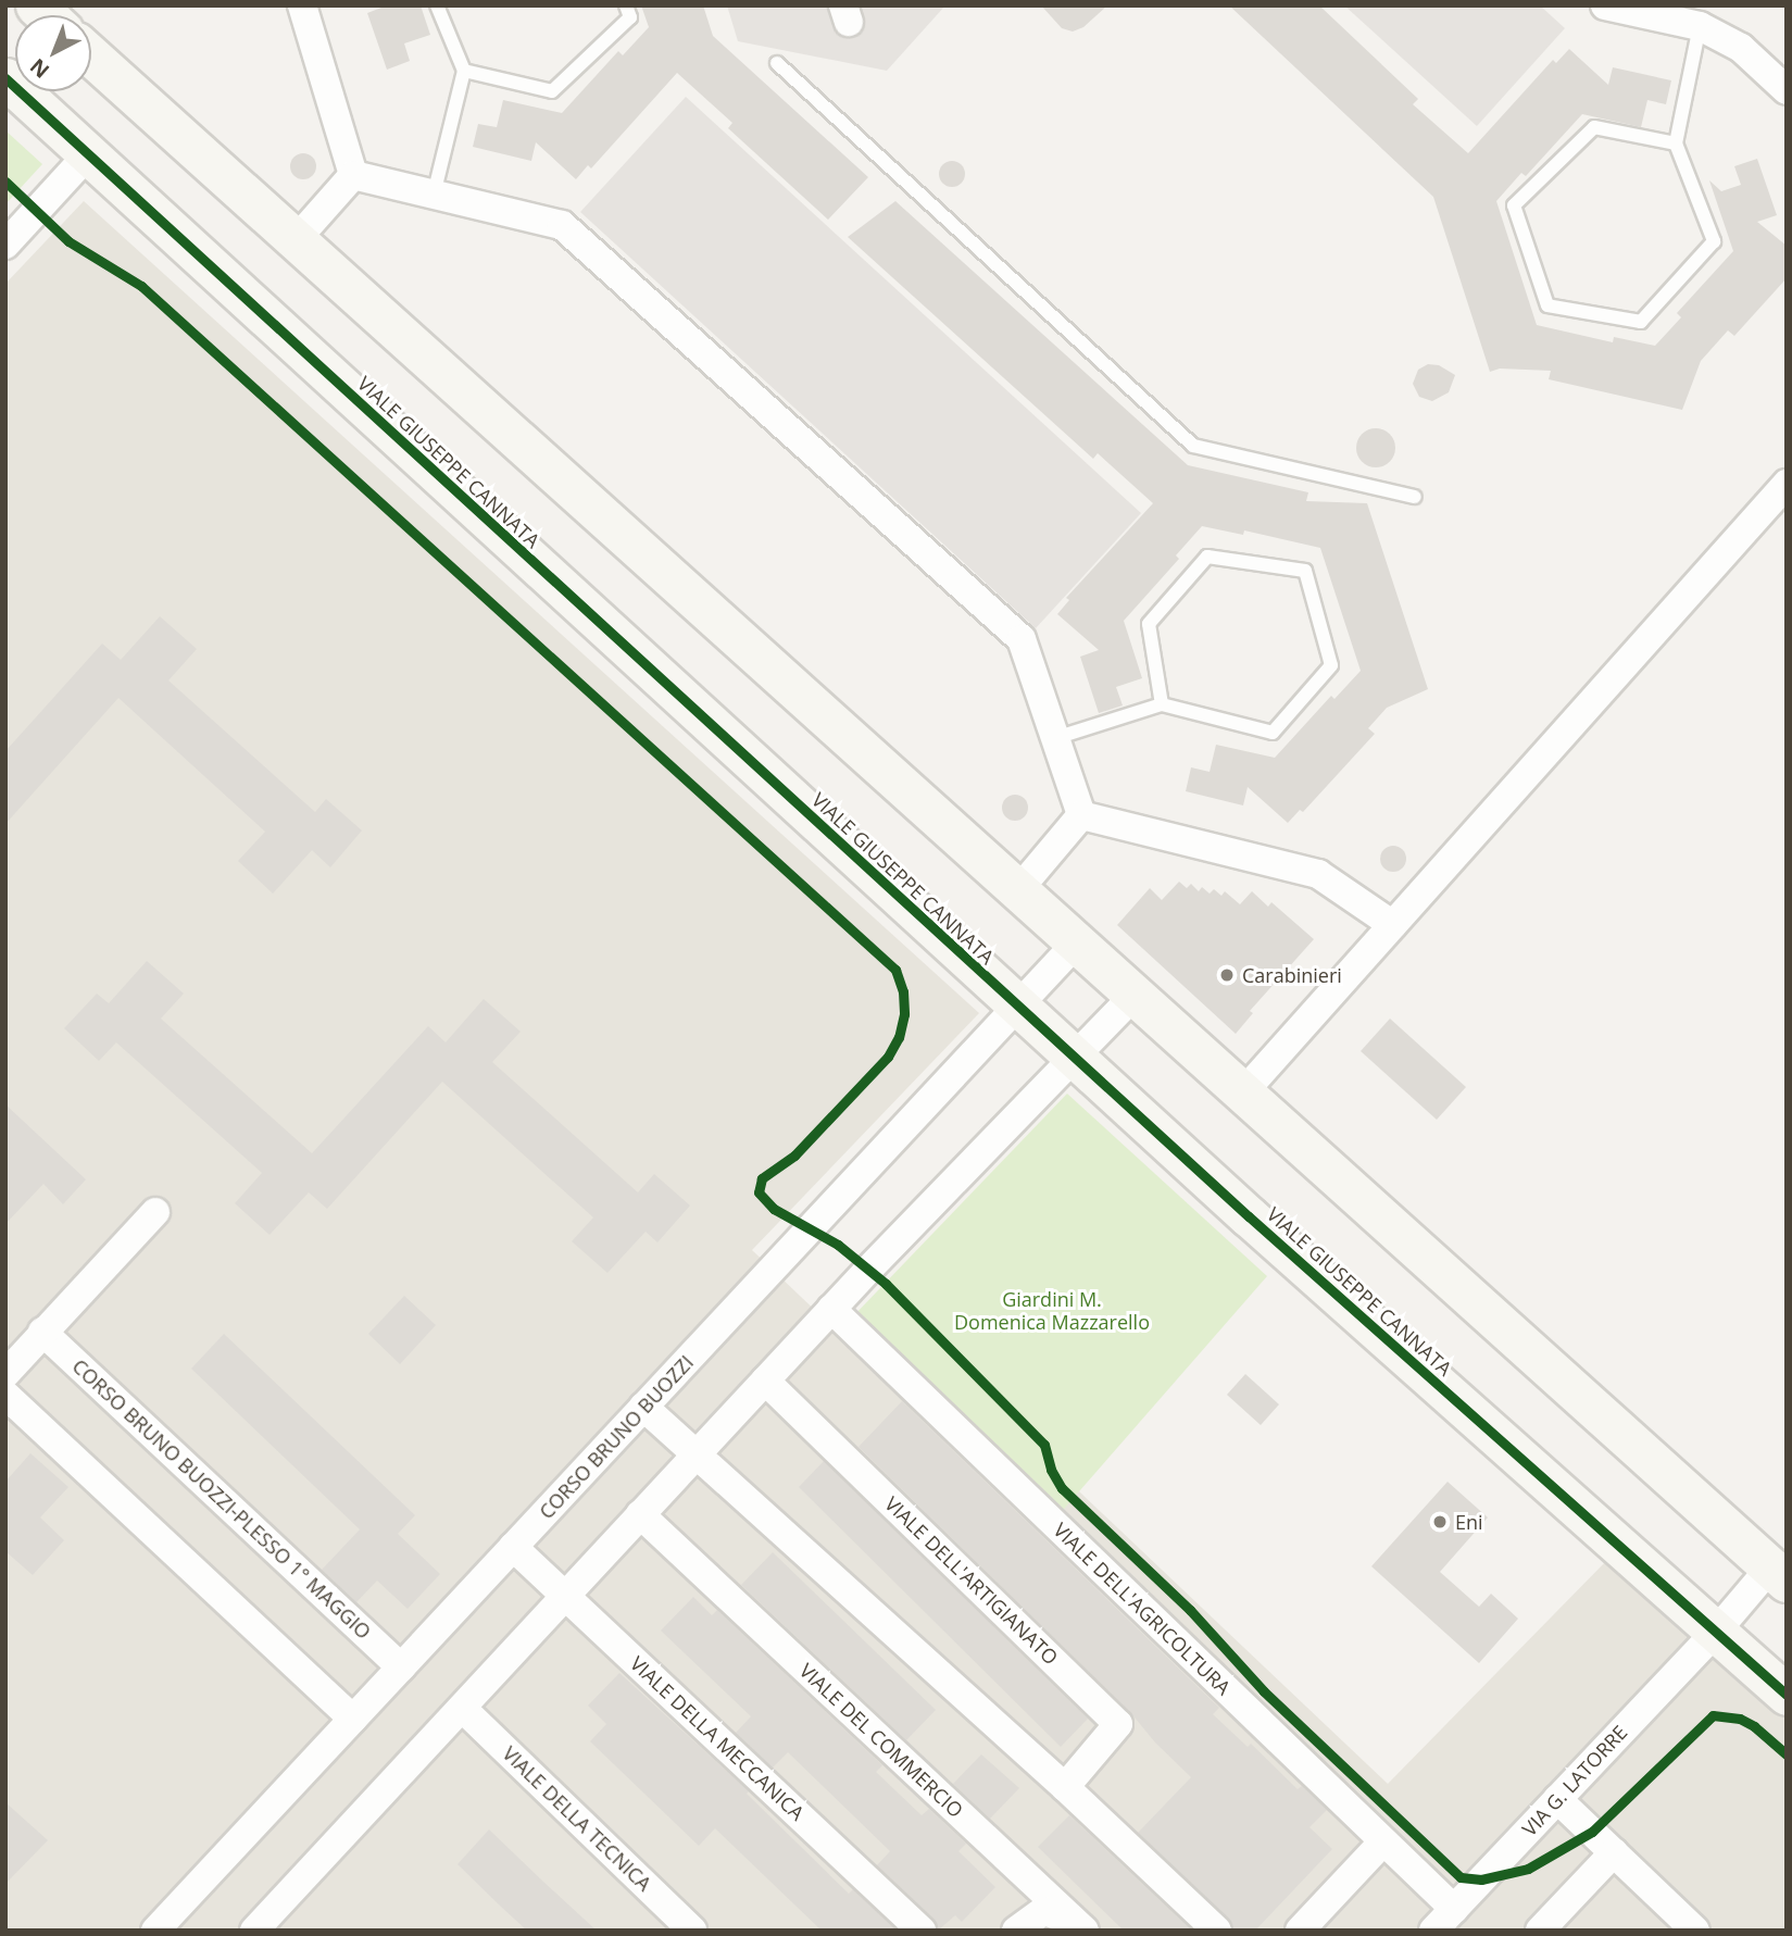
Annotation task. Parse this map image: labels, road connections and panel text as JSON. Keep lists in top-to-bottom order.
{
  "streets": {
    "street": [
      "VIALE GIUSEPPE CANNATA",
      "CORSO BRUNO BUOZZI",
      "CORSO BRUNO BUOZZI-PLESSO 1° MAGGIO",
      "VIALE DELL'ARTIGIANATO",
      "VIALE DELL'AGRICOLTURA",
      "VIALE DELLA MECCANICA",
      "VIALE DEL COMMERCIO",
      "VIA G. LATORRE",
      "VIALE DELLA TECNICA"
    ]
  },
  "crossings": [
    ["VIALE GIUSEPPE CANNATA", "CORSO BRUNO BUOZZI"],
    ["VIALE GIUSEPPE CANNATA", "VIA G. LATORRE"],
    ["CORSO BRUNO BUOZZI", "CORSO BRUNO BUOZZI-PLESSO 1° MAGGIO"],
    ["CORSO BRUNO BUOZZI", "VIALE DELLA MECCANICA"],
    ["VIALE DELL'AGRICOLTURA", "VIA G. LATORRE"]
  ],
  "parks": ["Giardini M. Domenica Mazzarello"],
  "places": ["Carabinieri", "Eni"],
  "north": "bottom left"
}
